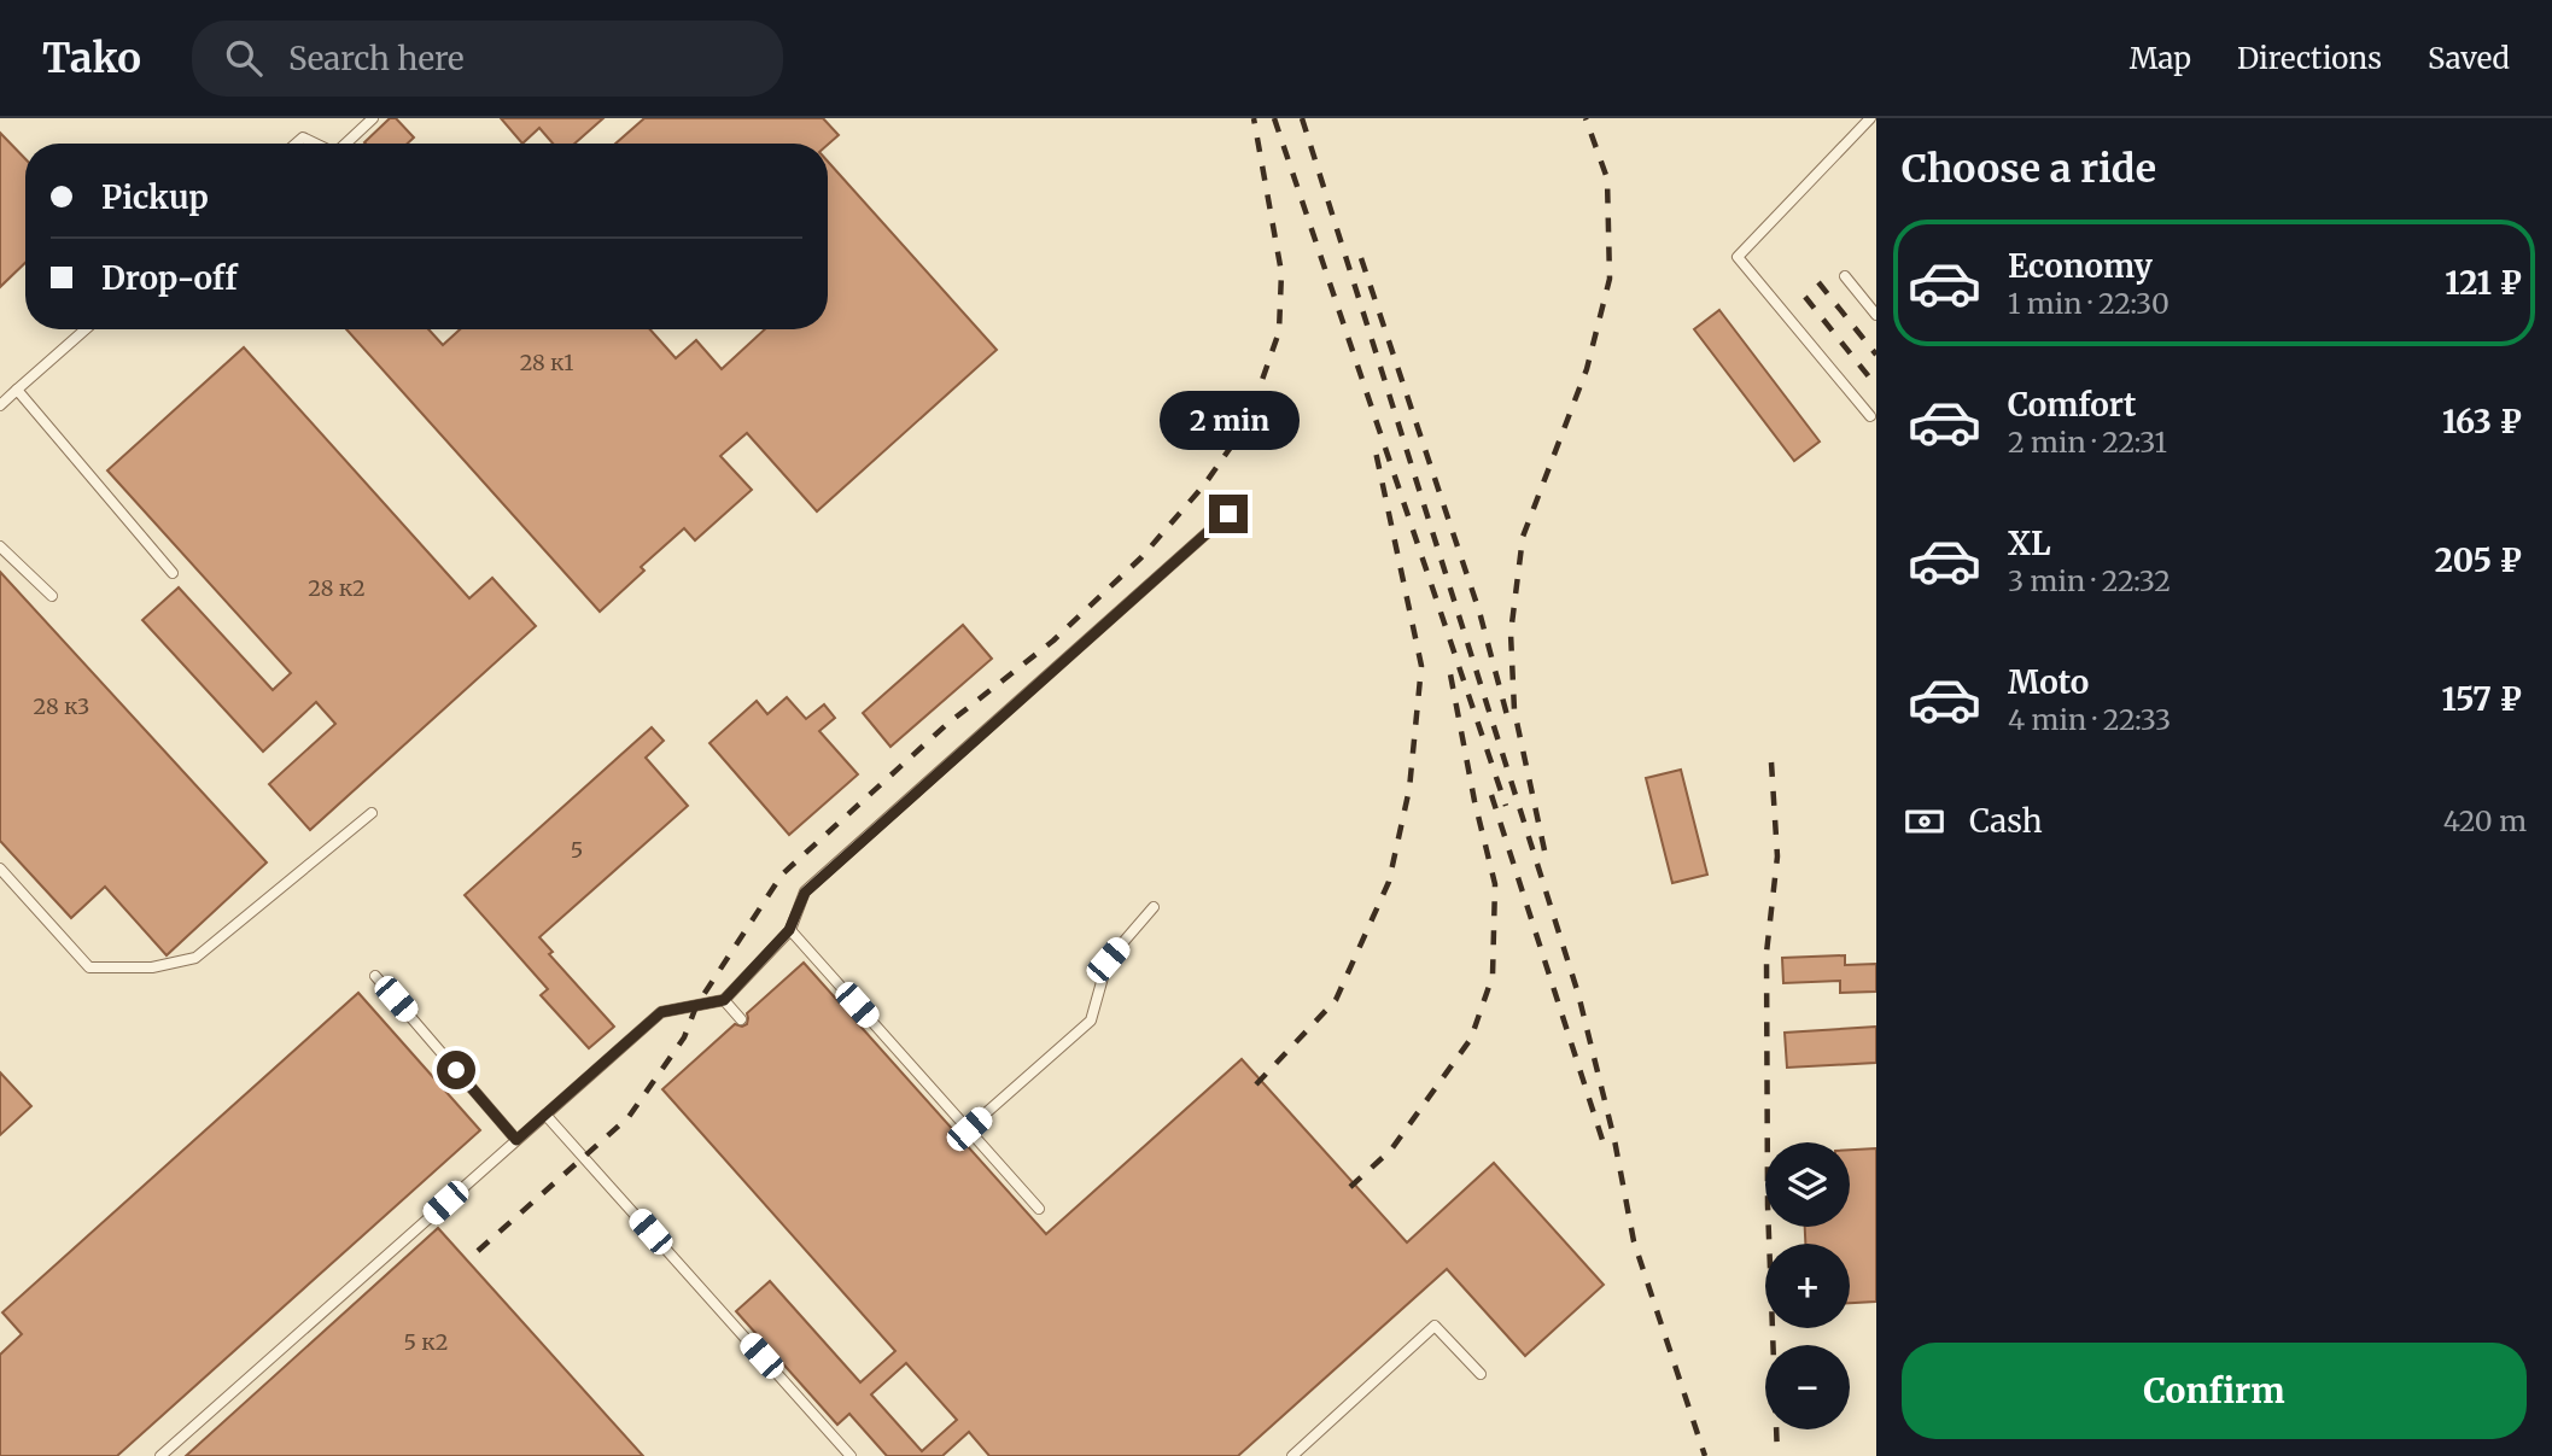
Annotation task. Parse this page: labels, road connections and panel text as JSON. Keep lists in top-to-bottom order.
{
  "house_numbers": [
    "28 к1",
    "28 к2",
    "28 к3",
    "5",
    "5 к2"
  ],
  "page": {
    "header": "Tako",
    "search": "Search here",
    "nav": ["Map", "Directions", "Saved"],
    "heading": "Choose a ride",
    "banner": ["Pickup", "Drop-off"],
    "list": [
      {
        "name": "Economy",
        "note": "1 min · 22:30",
        "value": "121 ₽"
      },
      {
        "name": "Comfort",
        "note": "2 min · 22:31",
        "value": "163 ₽"
      },
      {
        "name": "XL",
        "note": "3 min · 22:32",
        "value": "205 ₽"
      },
      {
        "name": "Moto",
        "note": "4 min · 22:33",
        "value": "157 ₽"
      }
    ],
    "bubble": "2 min",
    "pay": ["Cash", "420 m"],
    "map_buttons": ["+", "−"],
    "buttons": "Confirm"
  }
}
